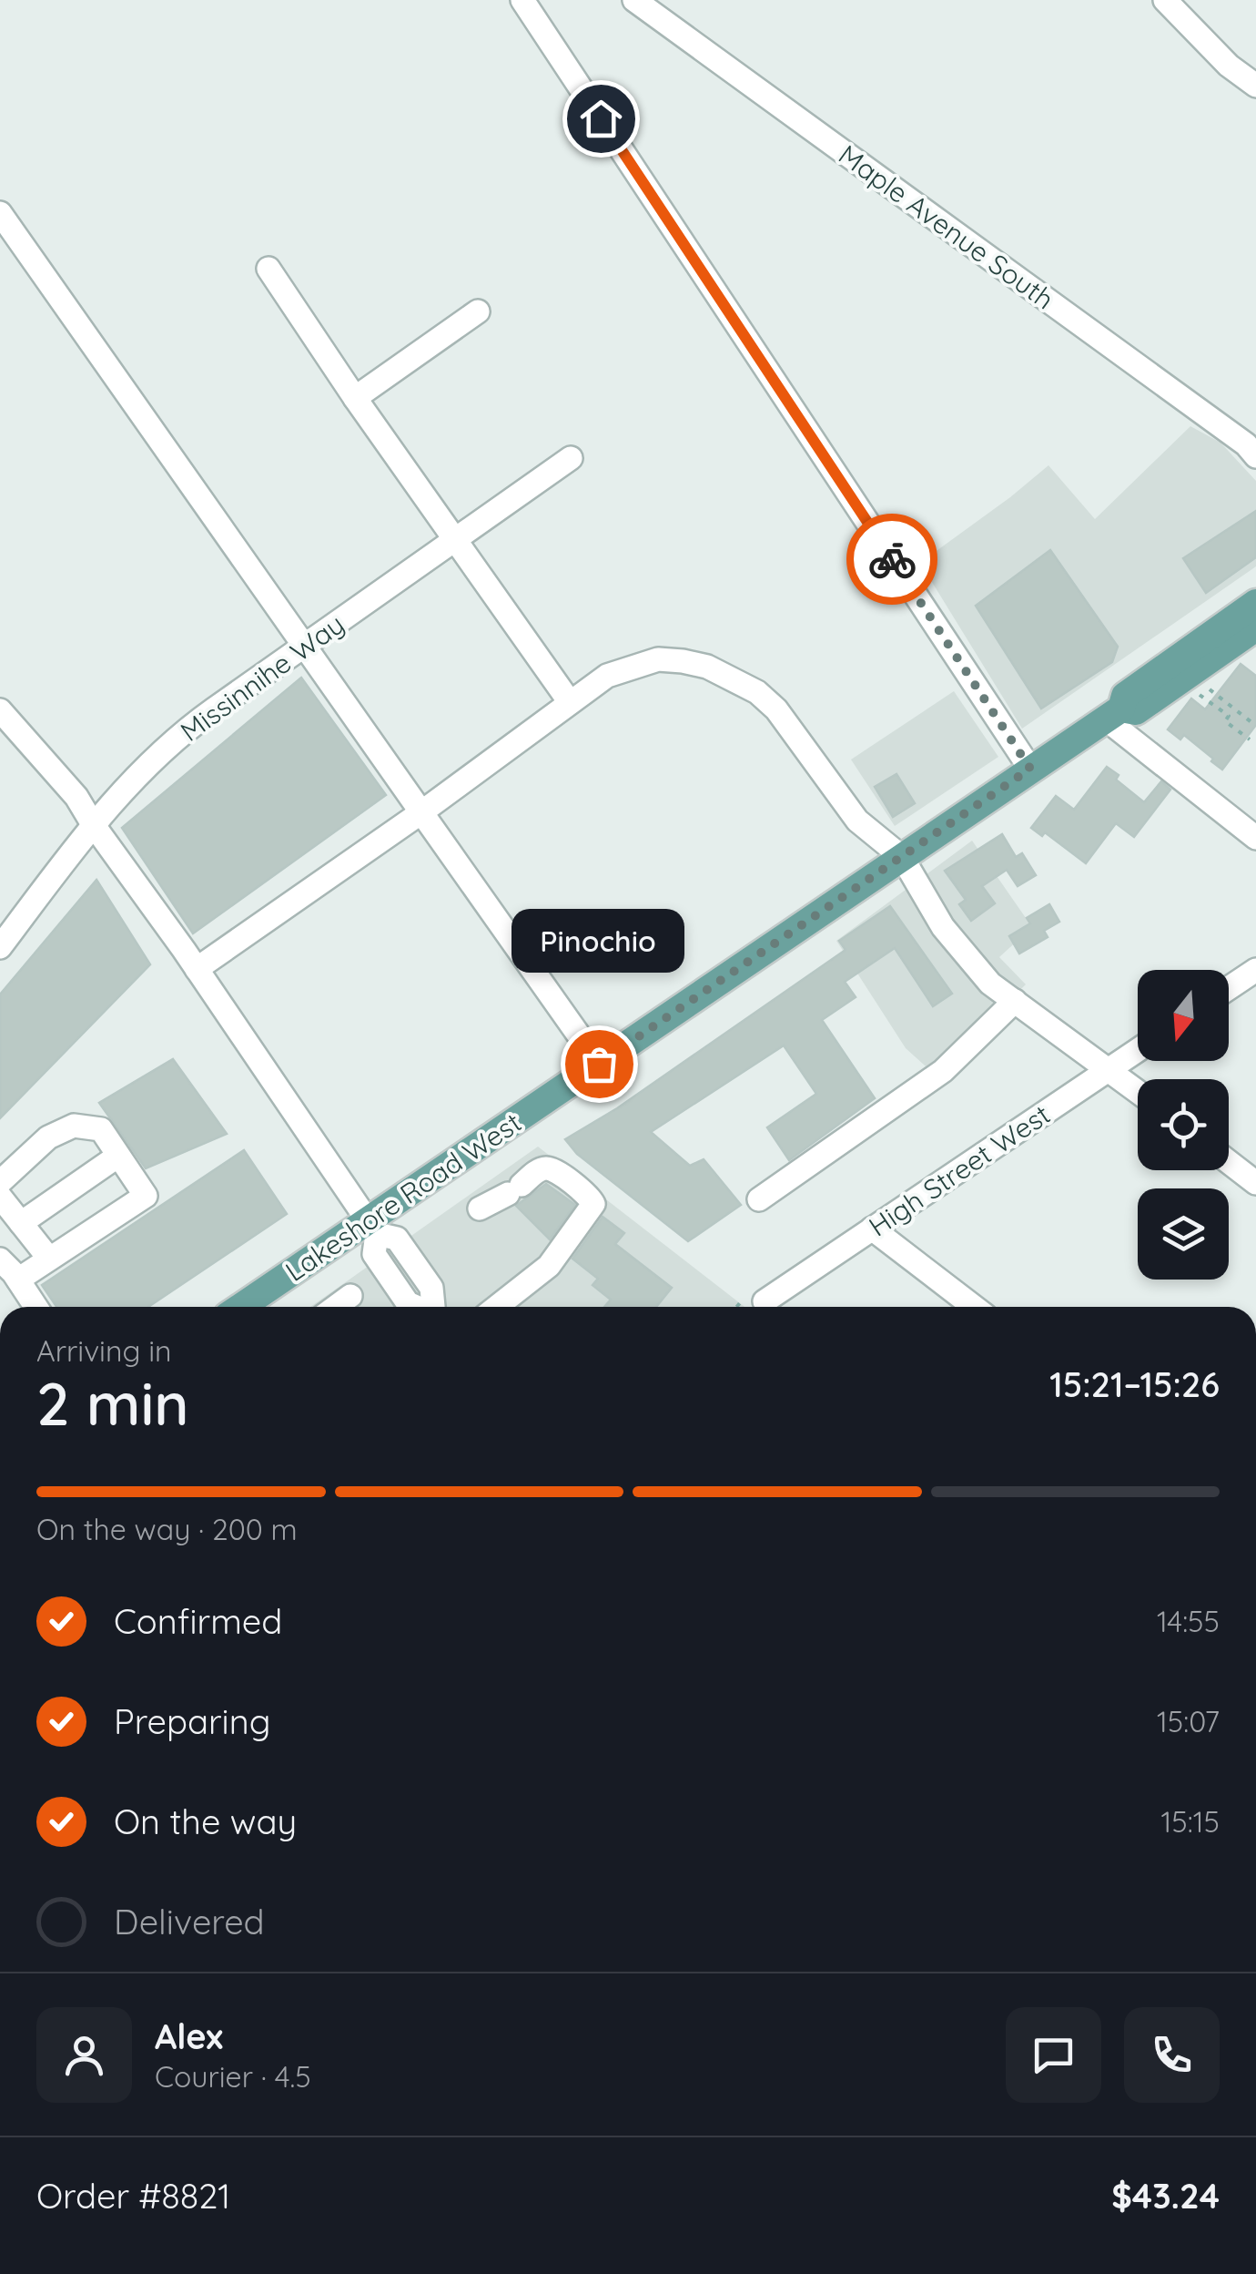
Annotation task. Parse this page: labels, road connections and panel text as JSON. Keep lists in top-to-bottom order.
{
  "streets": {
    "main road": ["Lakeshore Road West"],
    "street": ["Maple Avenue South", "Missinnihe Way", "High Street West"]
  },
  "places": ["Pinochio"],
  "north": "bottom",
  "page": {
    "bubble": "Pinochio",
    "heading": ["2 min", "Arriving in", "15:21–15:26"],
    "panel": [
      "Alex",
      "Courier · 4.5",
      "Order #8821",
      "$43.24"
    ],
    "bar": "On the way · 200 m",
    "list": [
      ["Confirmed", "14:55"],
      ["Preparing", "15:07"],
      ["On the way", "15:15"],
      "Delivered"
    ]
  }
}
